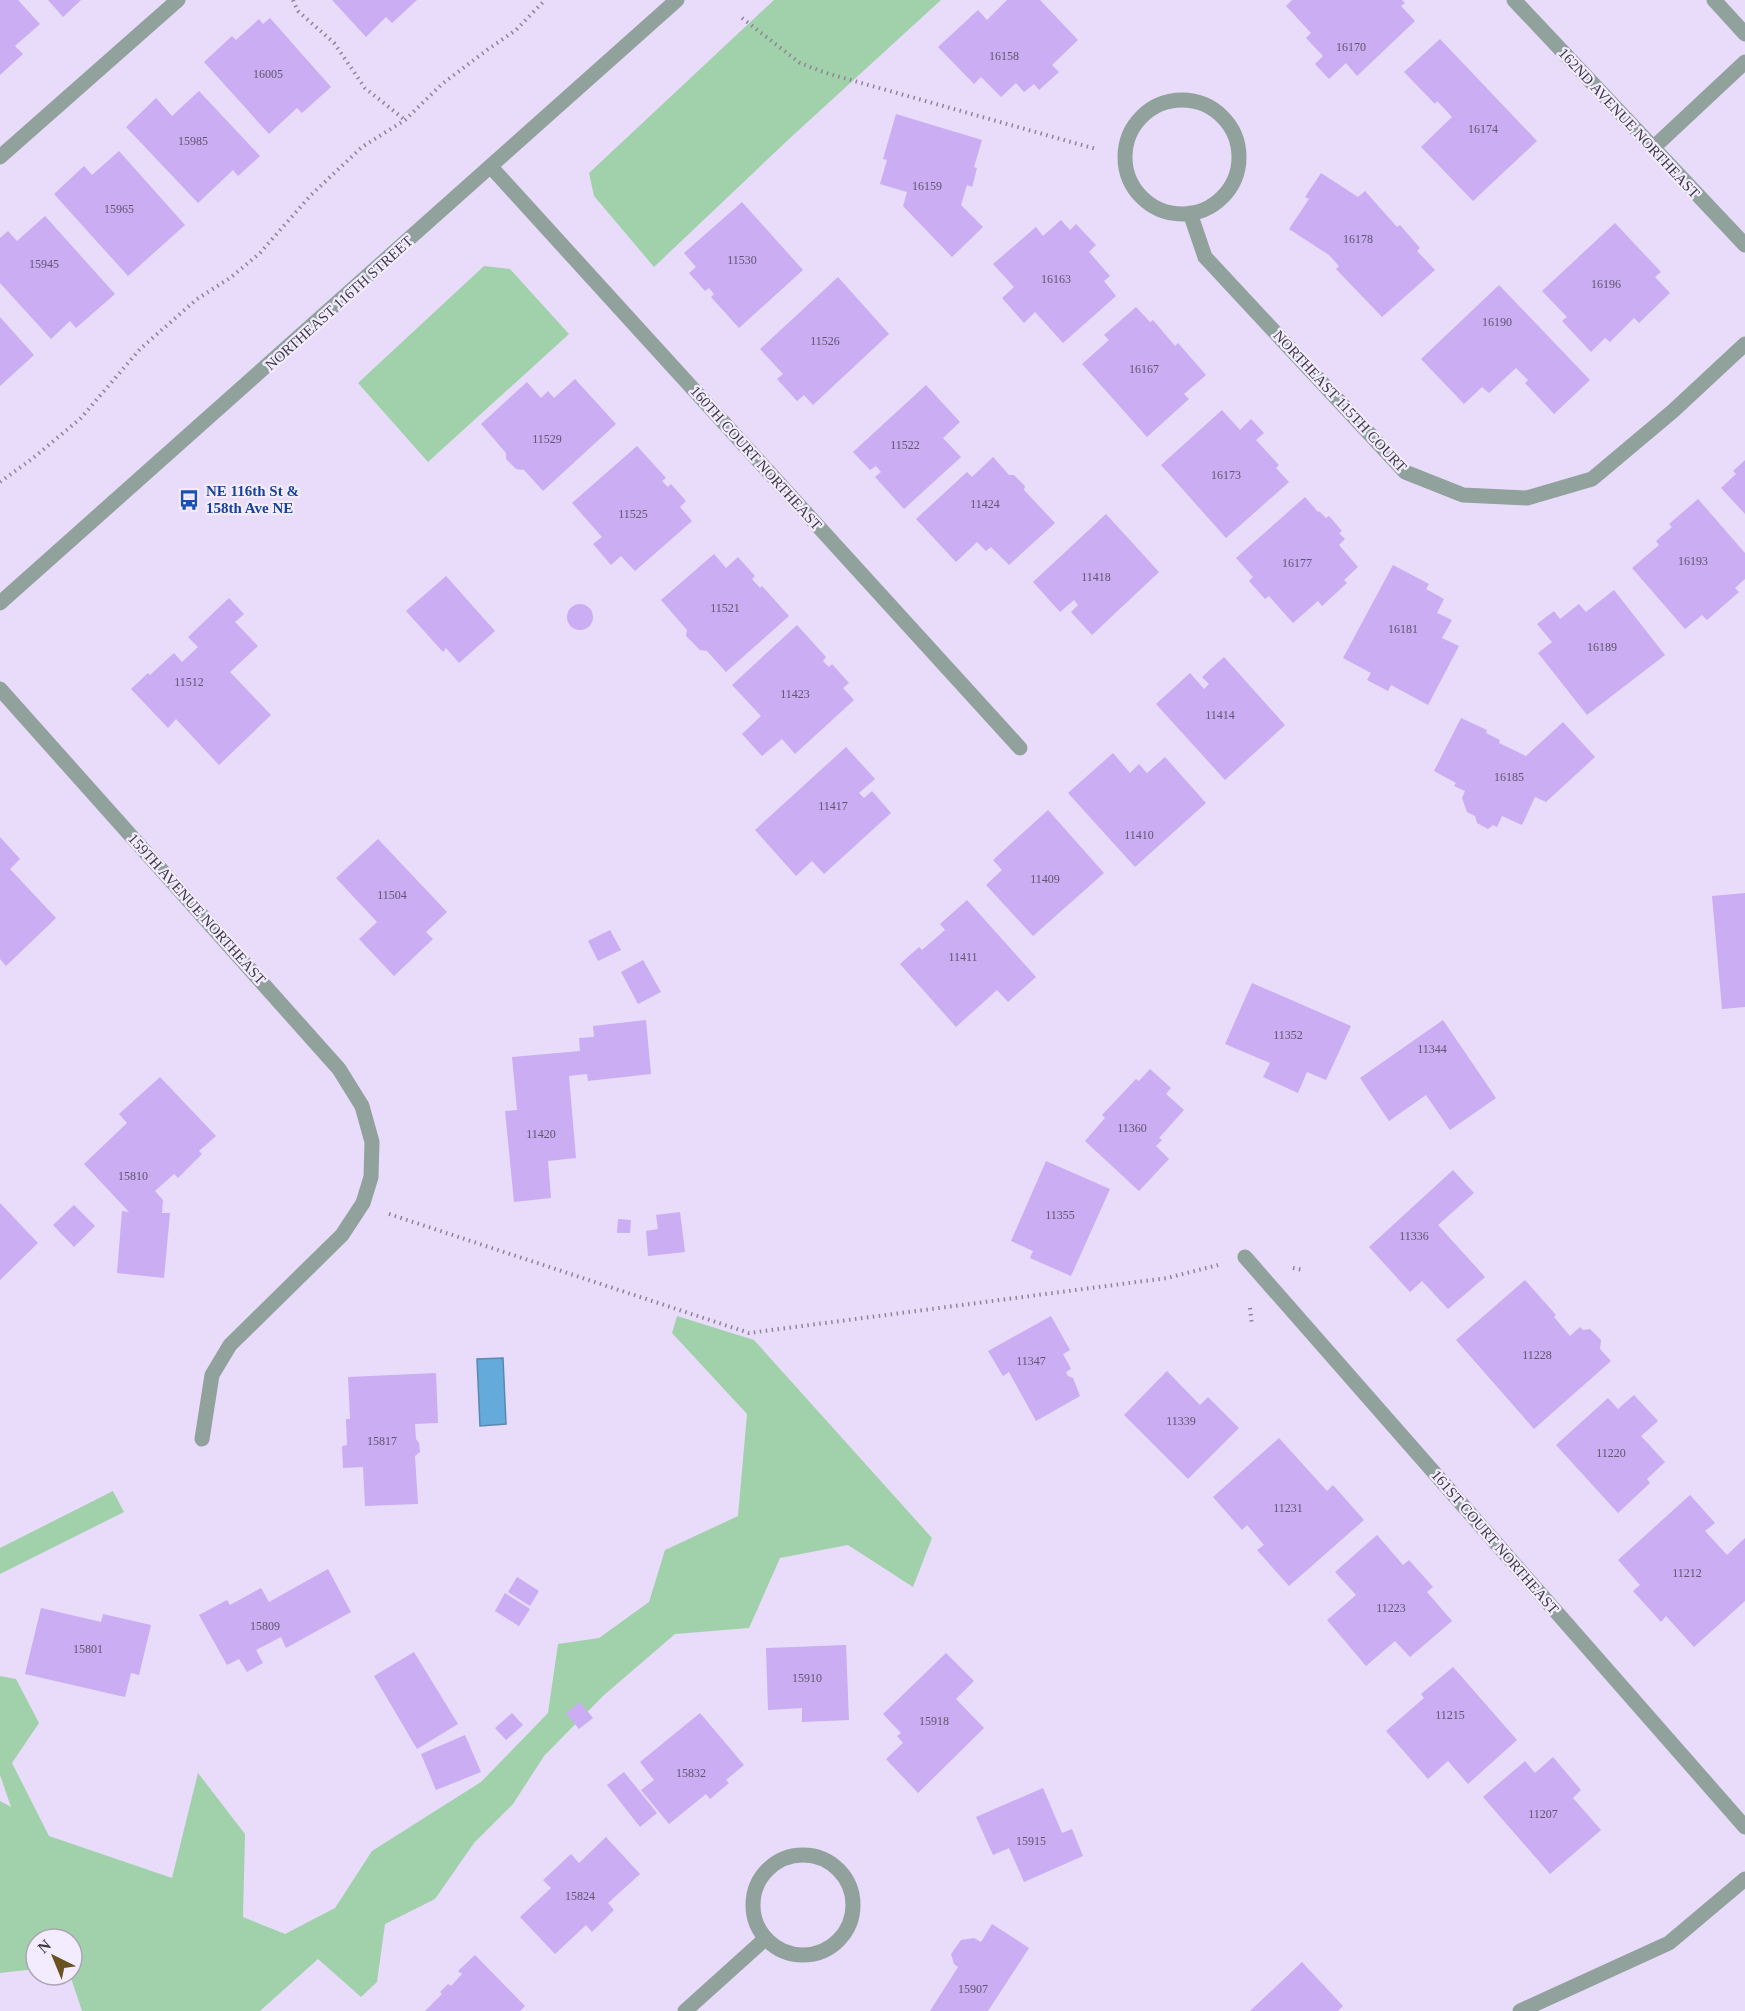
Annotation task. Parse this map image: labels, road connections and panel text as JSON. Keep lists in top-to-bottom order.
{
  "streets": {
    "street": [
      "162ND AVENUE NORTHEAST",
      "NORTHEAST 116TH STREET",
      "NORTHEAST 115TH COURT",
      "160TH COURT NORTHEAST",
      "159TH AVENUE NORTHEAST",
      "161ST COURT NORTHEAST"
    ]
  },
  "crossings": [
    ["NORTHEAST 116TH STREET", "160TH COURT NORTHEAST"]
  ],
  "places": {
    "bus stop": ["NE 116th St & 158th Ave NE"]
  },
  "house_numbers": [
    "16170",
    "16158",
    "16005",
    "16174",
    "15985",
    "16159",
    "15965",
    "16178",
    "11530",
    "15945",
    "16163",
    "16196",
    "16190",
    "11526",
    "16167",
    "11529",
    "11522",
    "16173",
    "11424",
    "11525",
    "16193",
    "16177",
    "11418",
    "11521",
    "16181",
    "16189",
    "11512",
    "11423",
    "11414",
    "16185",
    "11417",
    "11410",
    "11409",
    "11504",
    "11411",
    "11352",
    "11344",
    "11360",
    "11420",
    "15810",
    "11355",
    "11336",
    "11228",
    "11347",
    "11339",
    "15817",
    "11220",
    "11231",
    "11212",
    "11223",
    "15809",
    "15801",
    "15910",
    "11215",
    "15918",
    "15832",
    "11207",
    "15915",
    "15824",
    "15907"
  ],
  "north": "top left"
}
